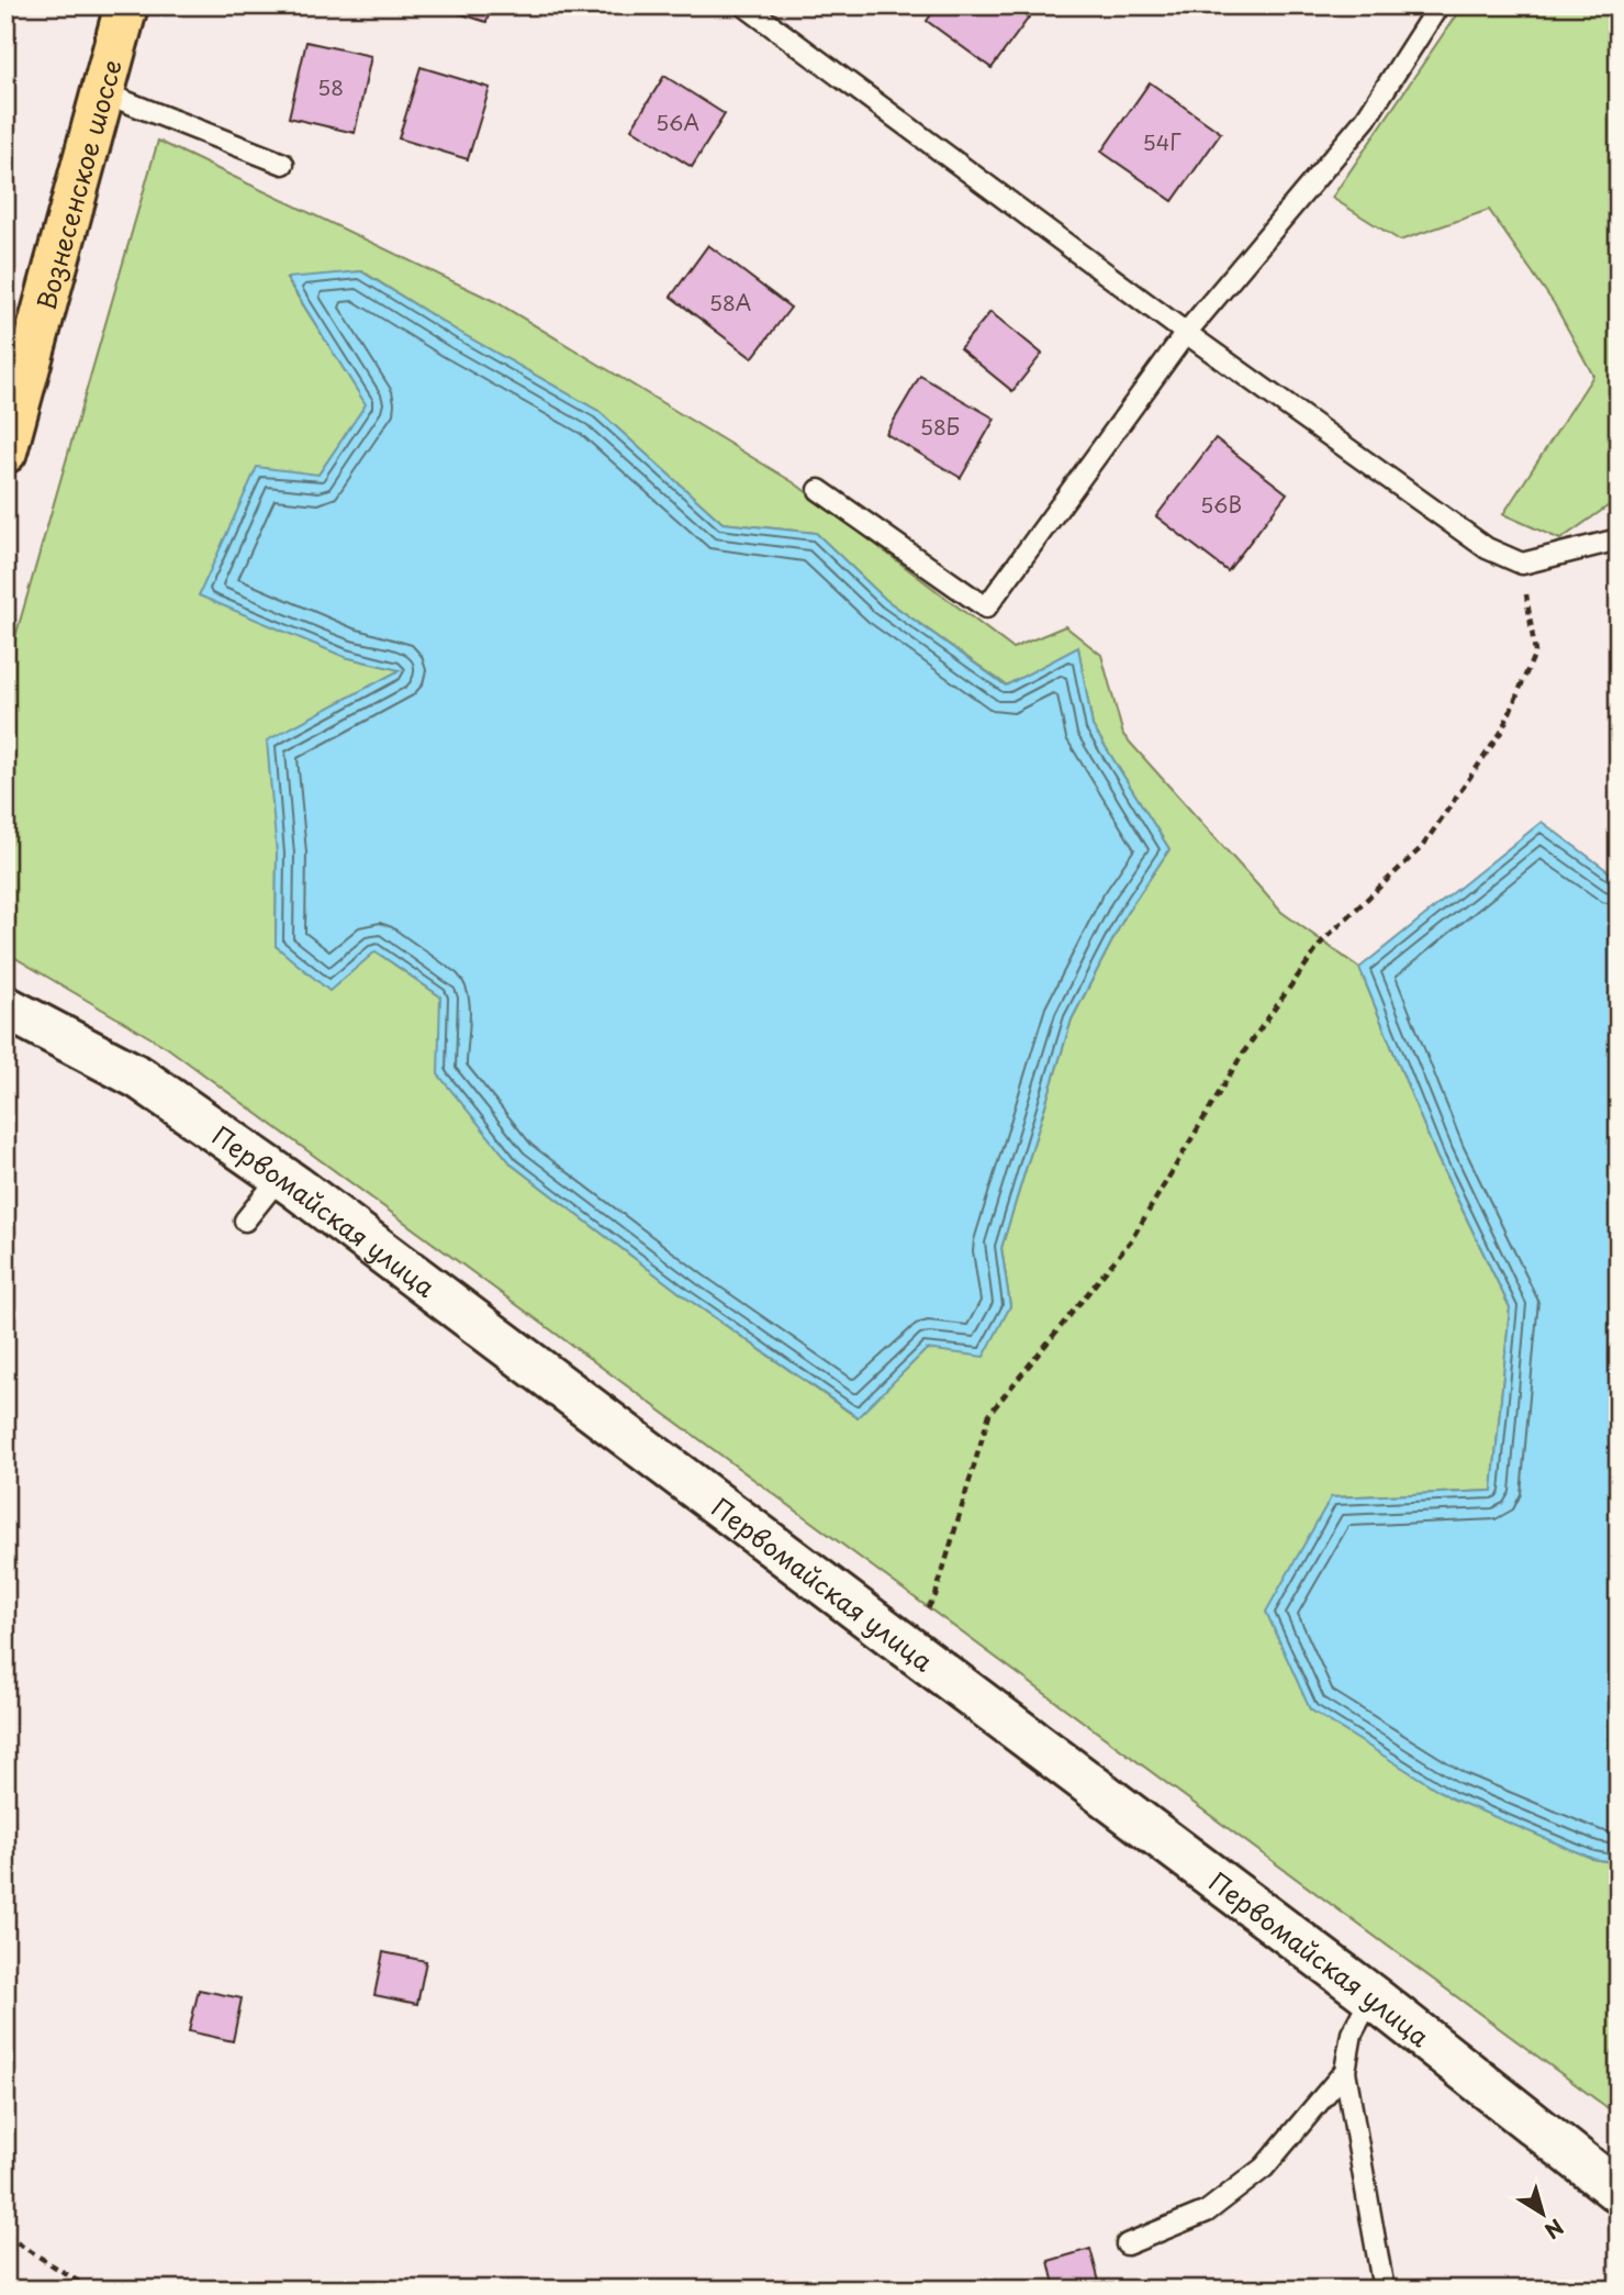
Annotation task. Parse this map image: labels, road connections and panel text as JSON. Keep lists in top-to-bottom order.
{
  "streets": {
    "main road": ["Вознесенское шоссе"],
    "street": ["Первомайская улица"]
  },
  "house_numbers": [
    "58",
    "56А",
    "54Г",
    "58А",
    "58Б",
    "56В"
  ],
  "north": "bottom right"
}
